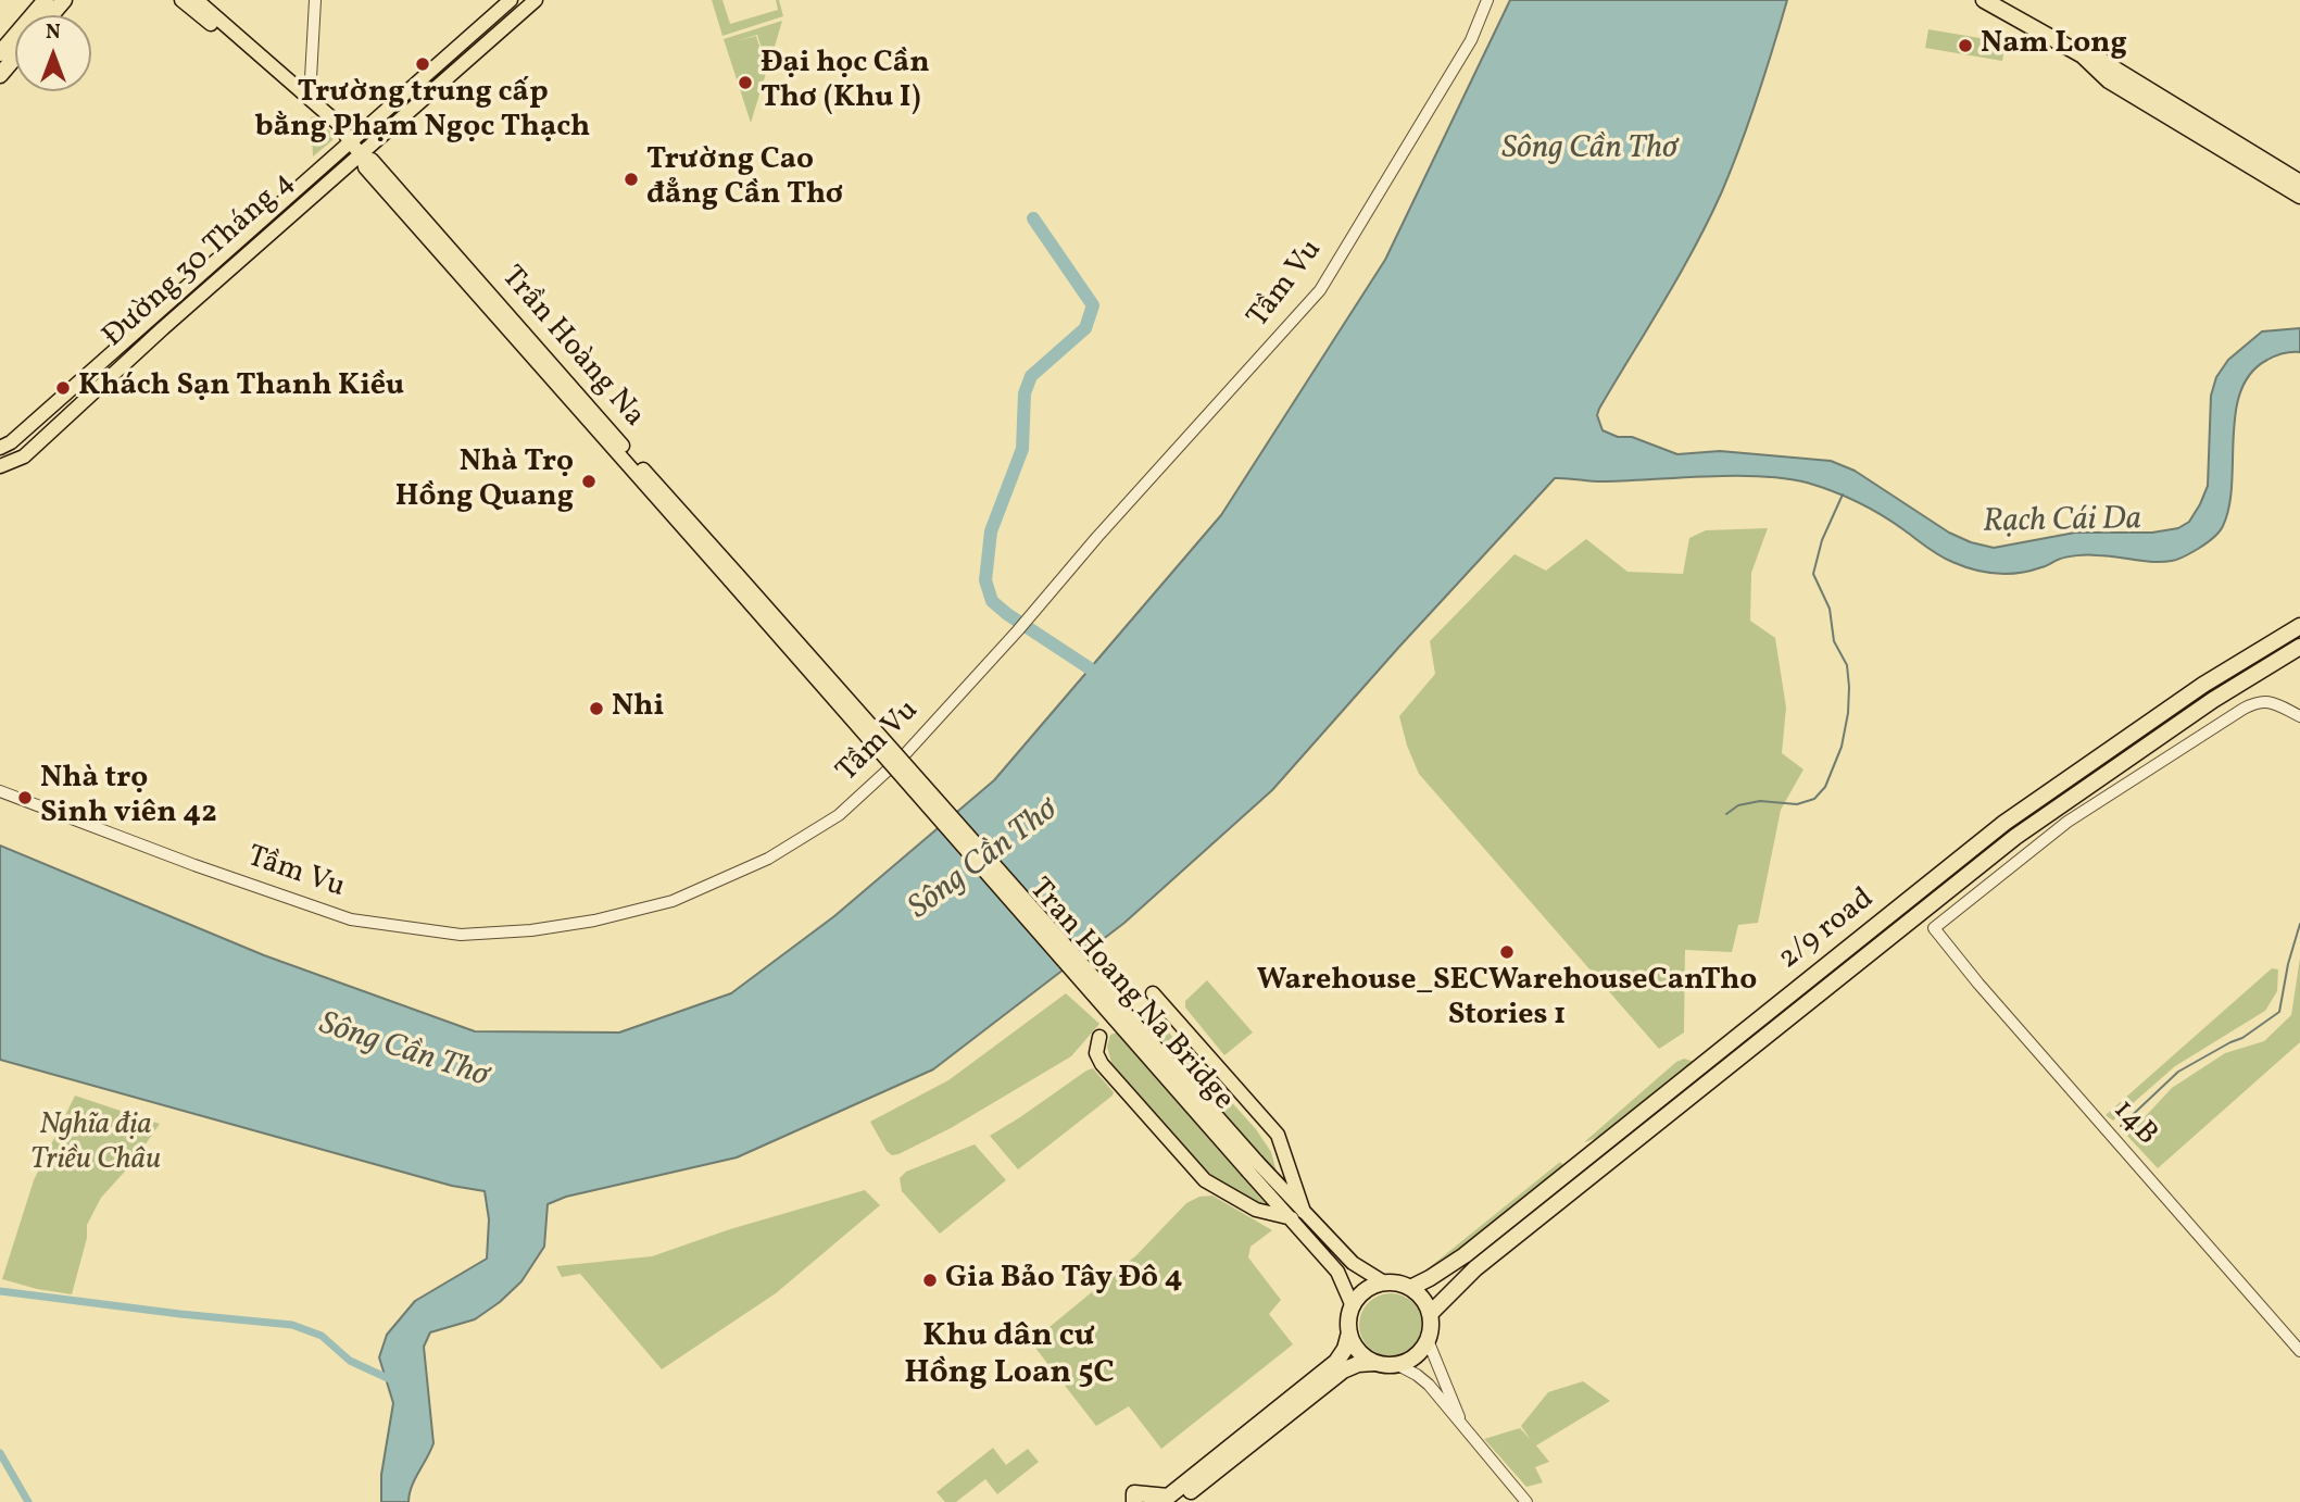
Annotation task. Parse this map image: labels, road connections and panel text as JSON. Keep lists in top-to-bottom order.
{
  "streets": {
    "highway": ["2/9 road"],
    "main road": ["Đường 30 Tháng 4", "Trần Hoàng Na", "Tran Hoang Na Bridge"],
    "street": ["Tầm Vu", "14B"]
  },
  "crossings": [
    ["Đường 30 Tháng 4", "Trần Hoàng Na"],
    ["Trần Hoàng Na", "Tran Hoang Na Bridge"]
  ],
  "districts": ["Khu dân cư Hồng Loan 5C"],
  "water": ["Sông Cần Thơ", "Rạch Cái Da"],
  "parks": ["Nghĩa địa Triều Châu"],
  "places": [
    "Nam Long",
    "Trường trung cấp bằng Phạm Ngọc Thạch",
    "Đại học Cần Thơ (Khu I)",
    "Trường Cao đẳng Cần Thơ",
    "Khách Sạn Thanh Kiều",
    "Nhà Trọ Hồng Quang",
    "Nhi",
    "Nhà trọ Sinh viên 42",
    "Warehouse_SECWarehouseCanTho Stories 1",
    "Gia Bảo Tây Đô 4"
  ],
  "north": "top"
}
